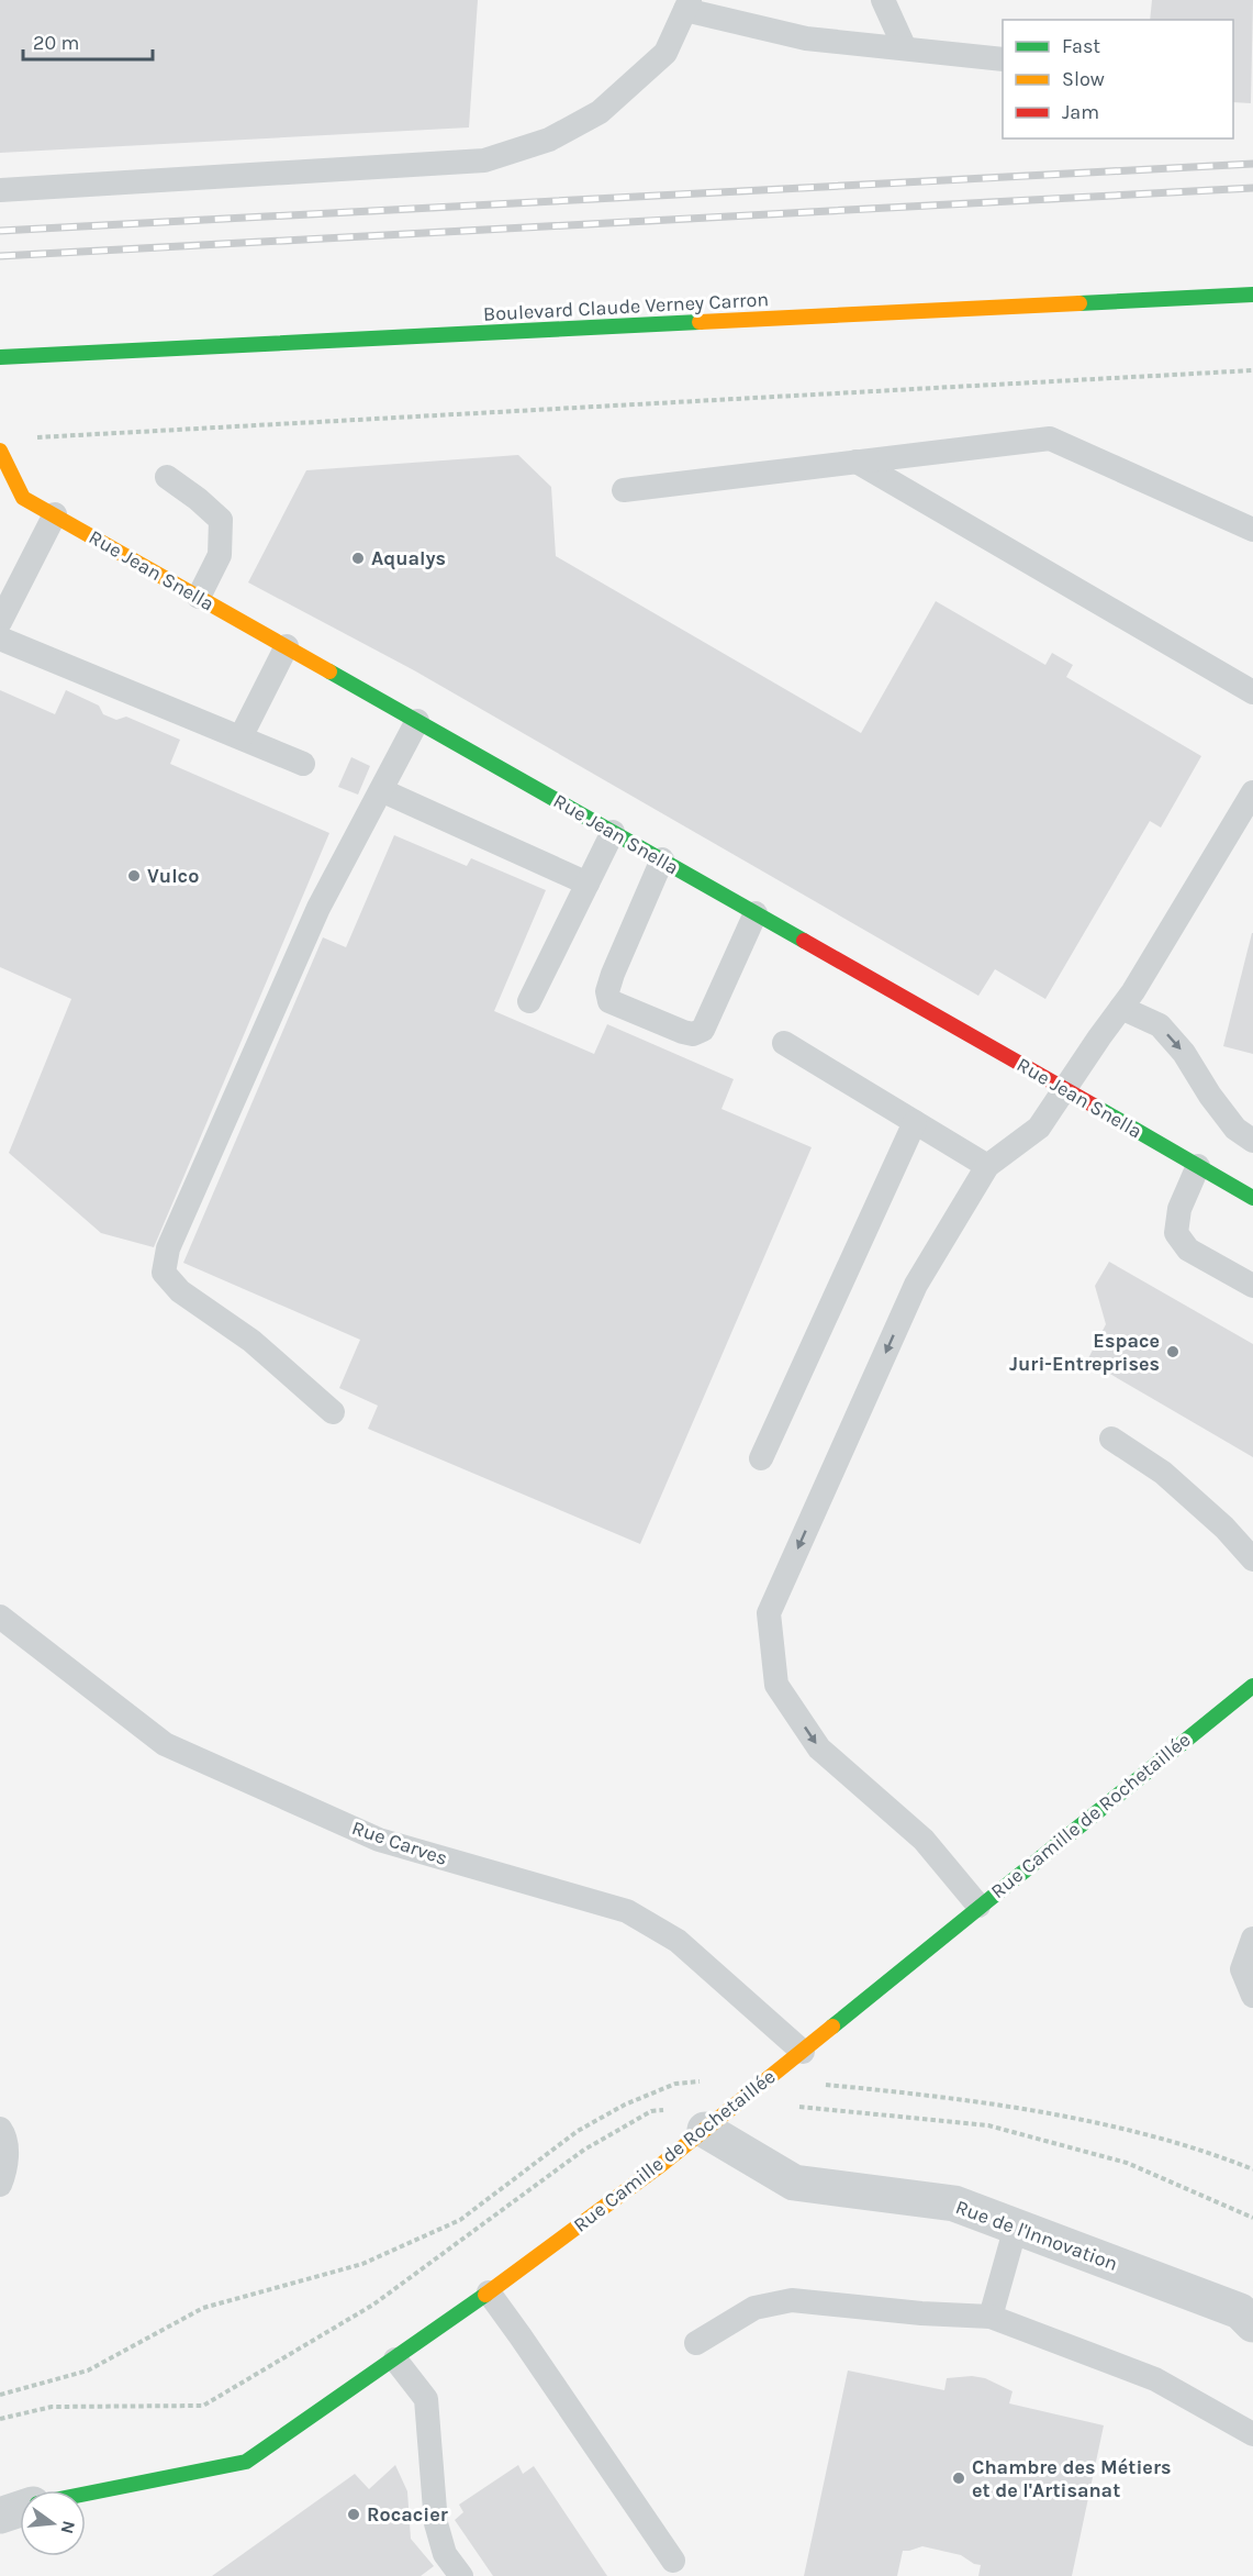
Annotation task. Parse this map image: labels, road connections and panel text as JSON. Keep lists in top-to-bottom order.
{
  "streets": {
    "street": [
      "Boulevard Claude Verney Carron",
      "Rue Jean Snella",
      "Rue Camille de Rochetaillée",
      "Rue de l'Innovation"
    ],
    "lane": ["Rue Carves"]
  },
  "crossings": [
    ["Rue Camille de Rochetaillée", "Rue Carves"],
    ["Rue Camille de Rochetaillée", "Rue de l'Innovation"]
  ],
  "places": [
    "Aqualys",
    "Vulco",
    "Espace Juri-Entreprises",
    "Chambre des Métiers et de l'Artisanat",
    "Rocacier"
  ],
  "legend": ["Fast", "Slow", "Jam"],
  "scale_bar": "20 m",
  "north": "right"
}
